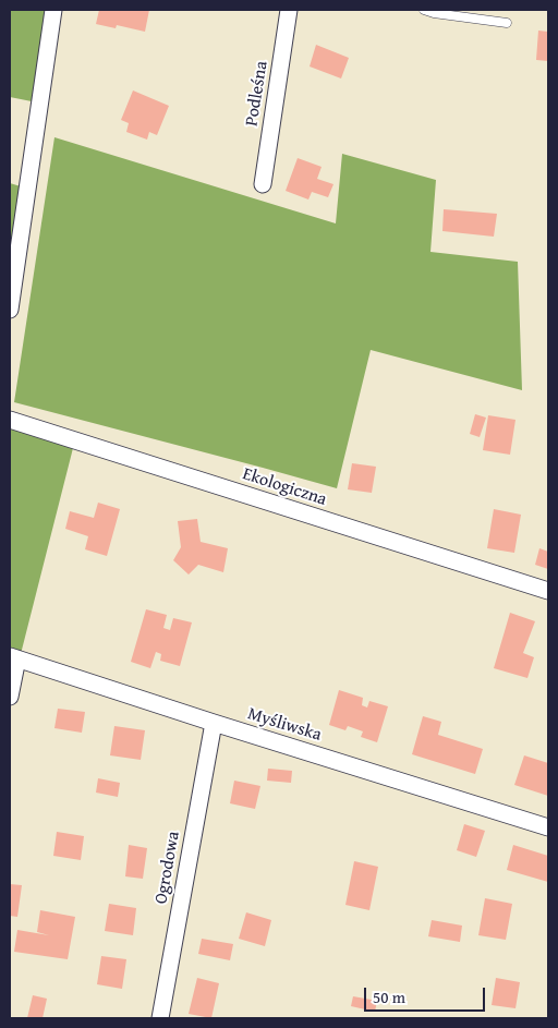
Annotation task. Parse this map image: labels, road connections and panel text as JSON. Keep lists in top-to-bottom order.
{
  "streets": {
    "street": [
      "Podleśna",
      "Ekologiczna",
      "Myśliwska",
      "Ogrodowa"
    ]
  },
  "crossings": [
    ["Myśliwska", "Ogrodowa"]
  ],
  "scale_bar": "50 m"
}
